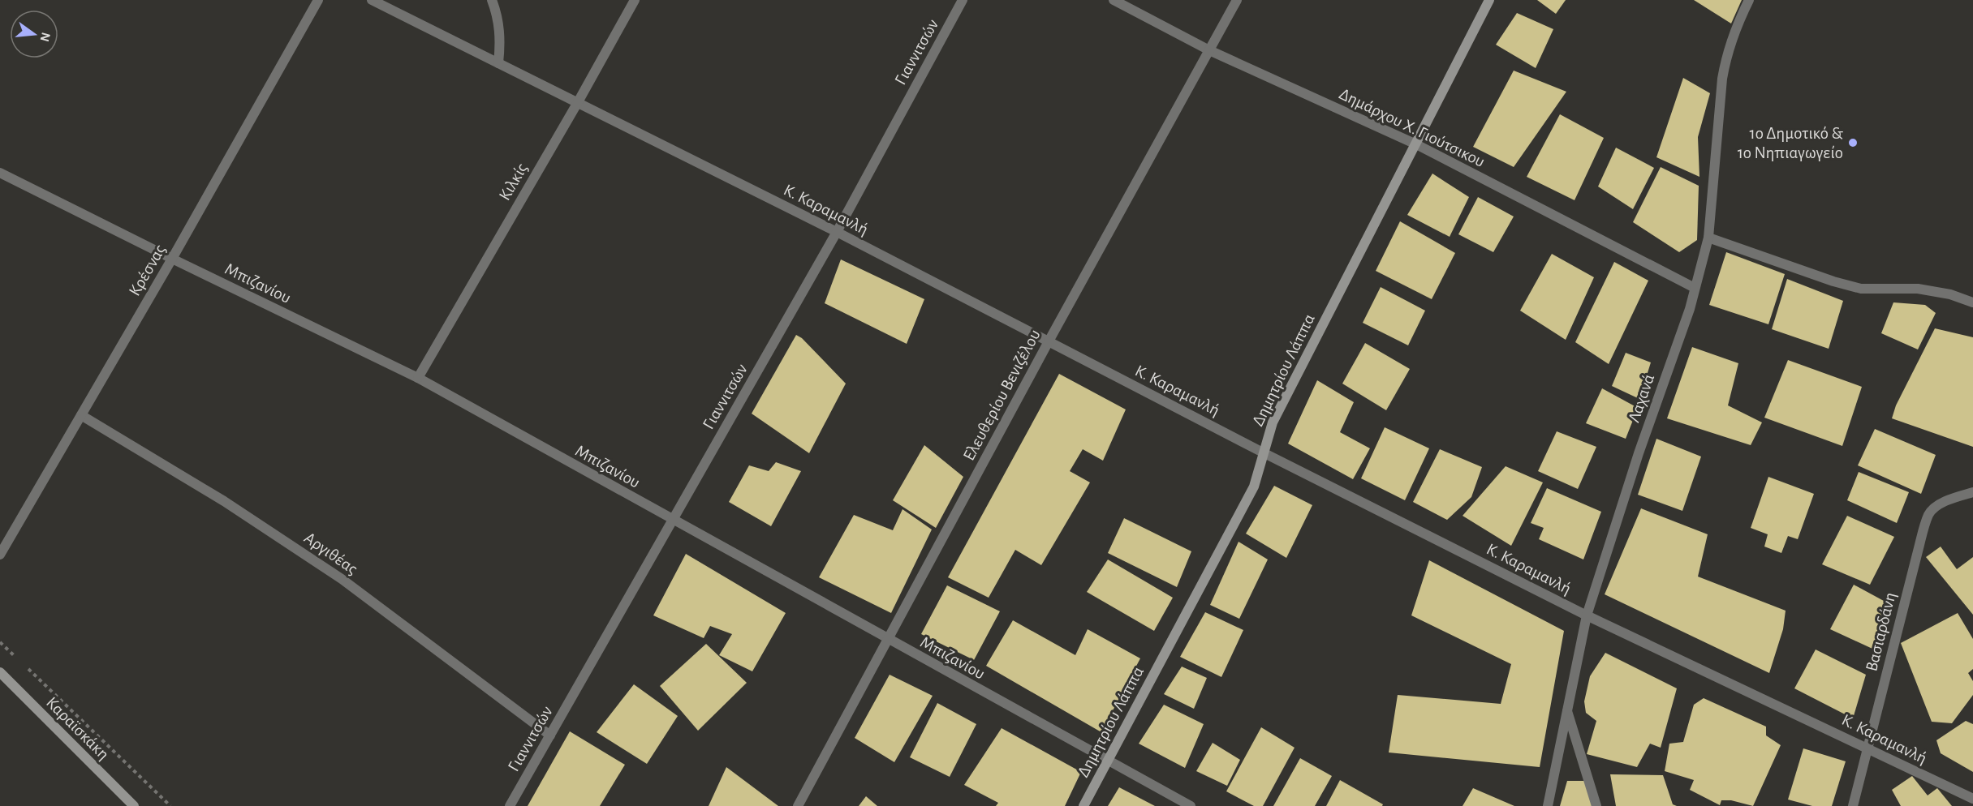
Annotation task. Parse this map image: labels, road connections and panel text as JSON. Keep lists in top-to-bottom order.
{
  "streets": {
    "street": [
      "Γιαννιτσών",
      "Δημάρχου Χ. Γιούτσικου",
      "Κιλκίς",
      "Κ. Καραμανλή",
      "Κρέσνας",
      "Μπιζανίου",
      "Δημητρίου Λάππα",
      "Ελευθερίου Βενιζέλου",
      "Λαχανά",
      "Αργιθέας",
      "Βασιαρδάνη",
      "Καραϊσκάκη"
    ]
  },
  "crossings": [
    ["Γιαννιτσών", "Κ. Καραμανλή"],
    ["Γιαννιτσών", "Μπιζανίου"],
    ["Γιαννιτσών", "Αργιθέας"],
    ["Δημάρχου Χ. Γιούτσικου", "Δημητρίου Λάππα"],
    ["Δημάρχου Χ. Γιούτσικου", "Ελευθερίου Βενιζέλου"],
    ["Δημάρχου Χ. Γιούτσικου", "Λαχανά"],
    ["Κιλκίς", "Κ. Καραμανλή"],
    ["Κιλκίς", "Μπιζανίου"],
    ["Κ. Καραμανλή", "Δημητρίου Λάππα"],
    ["Κ. Καραμανλή", "Ελευθερίου Βενιζέλου"],
    ["Κ. Καραμανλή", "Λαχανά"],
    ["Κ. Καραμανλή", "Βασιαρδάνη"],
    ["Κρέσνας", "Μπιζανίου"],
    ["Κρέσνας", "Αργιθέας"],
    ["Μπιζανίου", "Δημητρίου Λάππα"],
    ["Μπιζανίου", "Ελευθερίου Βενιζέλου"]
  ],
  "places": ["1ο Δημοτικό & 1ο Νηπιαγωγείο"],
  "north": "right"
}
